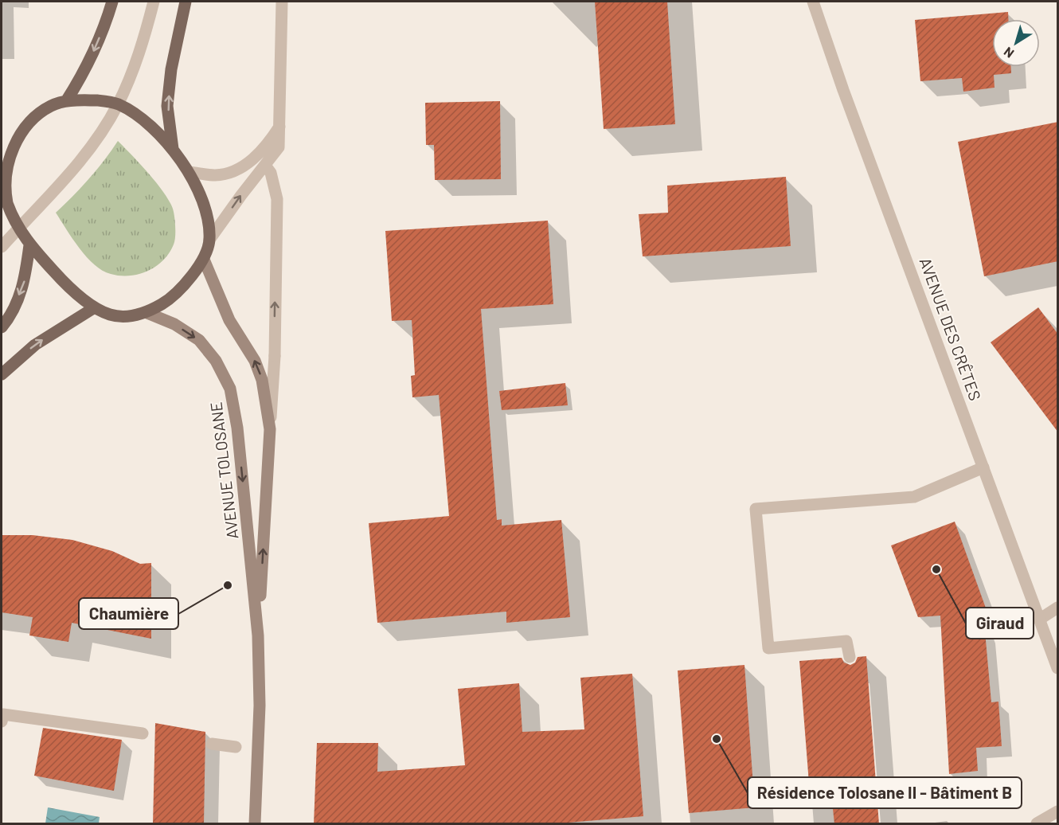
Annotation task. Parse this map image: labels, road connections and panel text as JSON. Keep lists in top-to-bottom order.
{
  "streets": {
    "main road": ["AVENUE TOLOSANE"],
    "street": ["AVENUE DES CRÊTES"]
  },
  "places": ["Giraud", "Chaumière", "Résidence Tolosane II - Bâtiment B"],
  "north": "bottom left"
}
